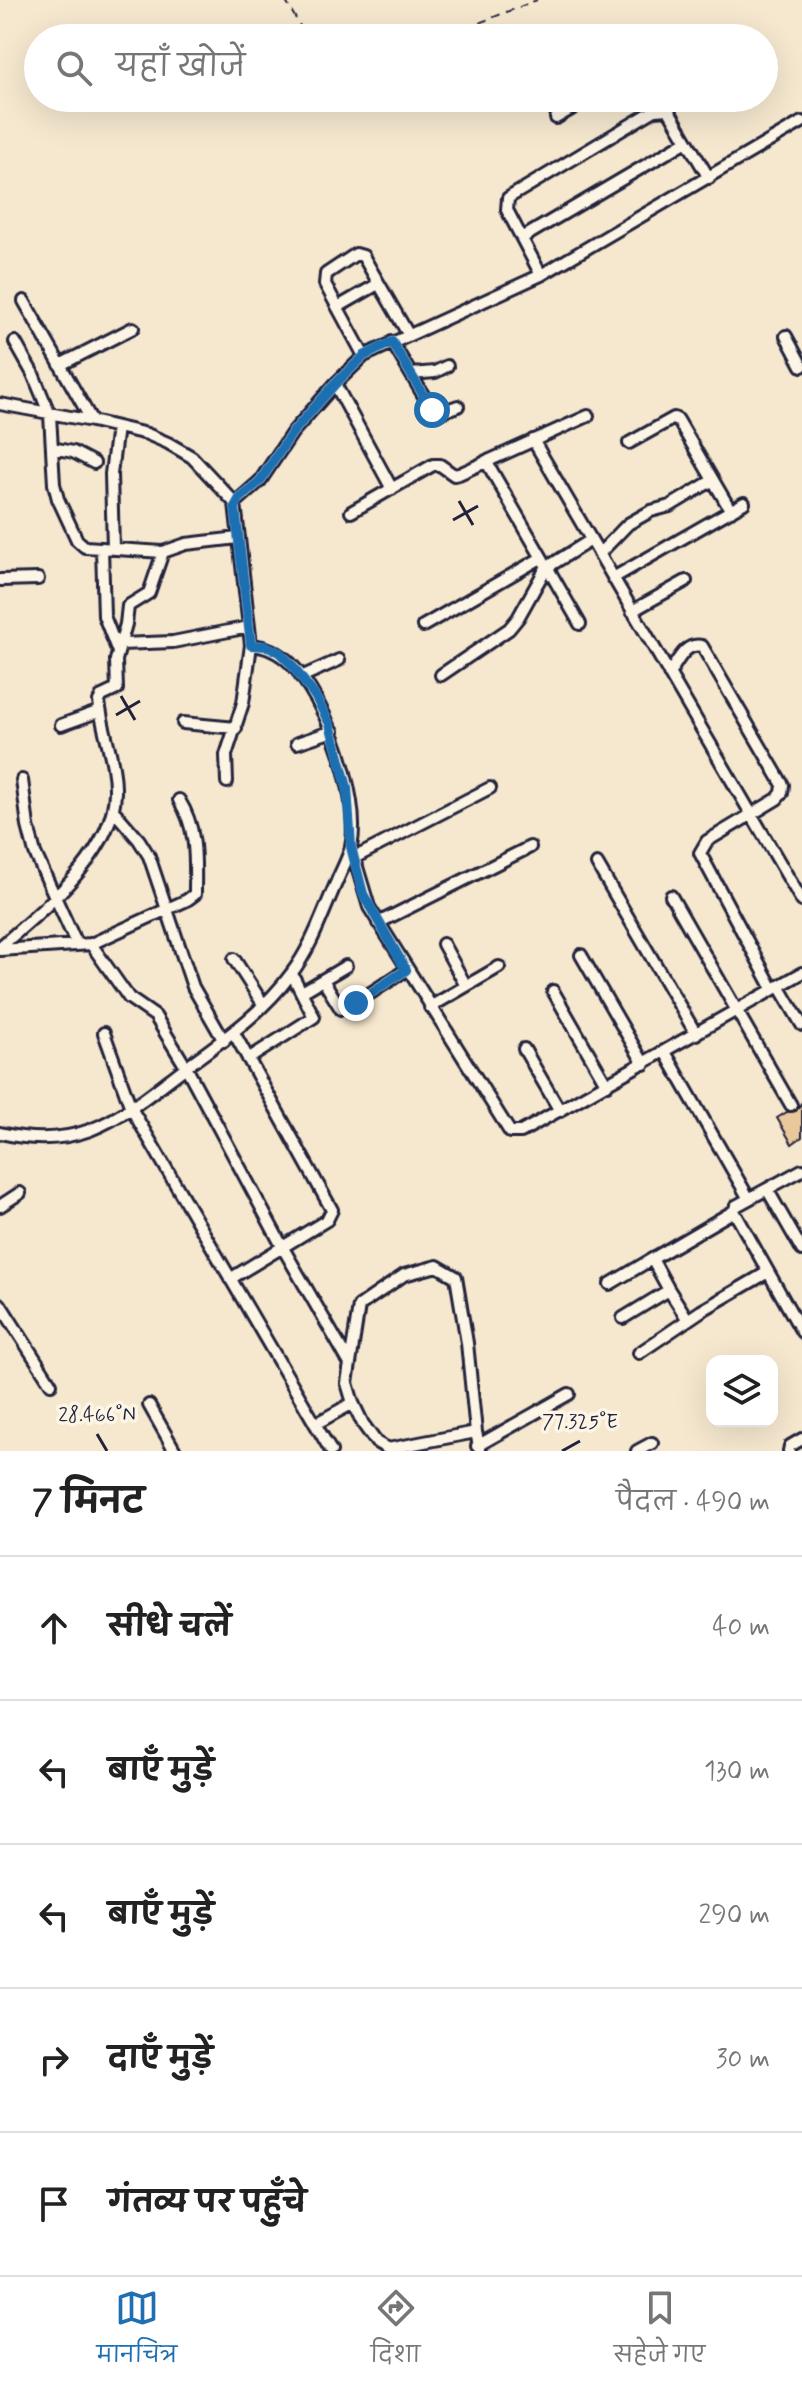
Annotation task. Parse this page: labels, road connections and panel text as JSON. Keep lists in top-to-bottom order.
{
  "page": {
    "search": "यहाँ खोजें",
    "heading": ["7 मिनट", "पैदल · 490 m"],
    "list": [
      ["सीधे चलें", "40 m"],
      ["बाएँ मुड़ें", "130 m"],
      ["बाएँ मुड़ें", "290 m"],
      ["दाएँ मुड़ें", "30 m"],
      "गंतव्य पर पहुँचे"
    ],
    "nav": ["मानचित्र", "दिशा", "सहेजे गए"]
  },
  "coordinates": ["28.466°N", "77.325°E"]
}
